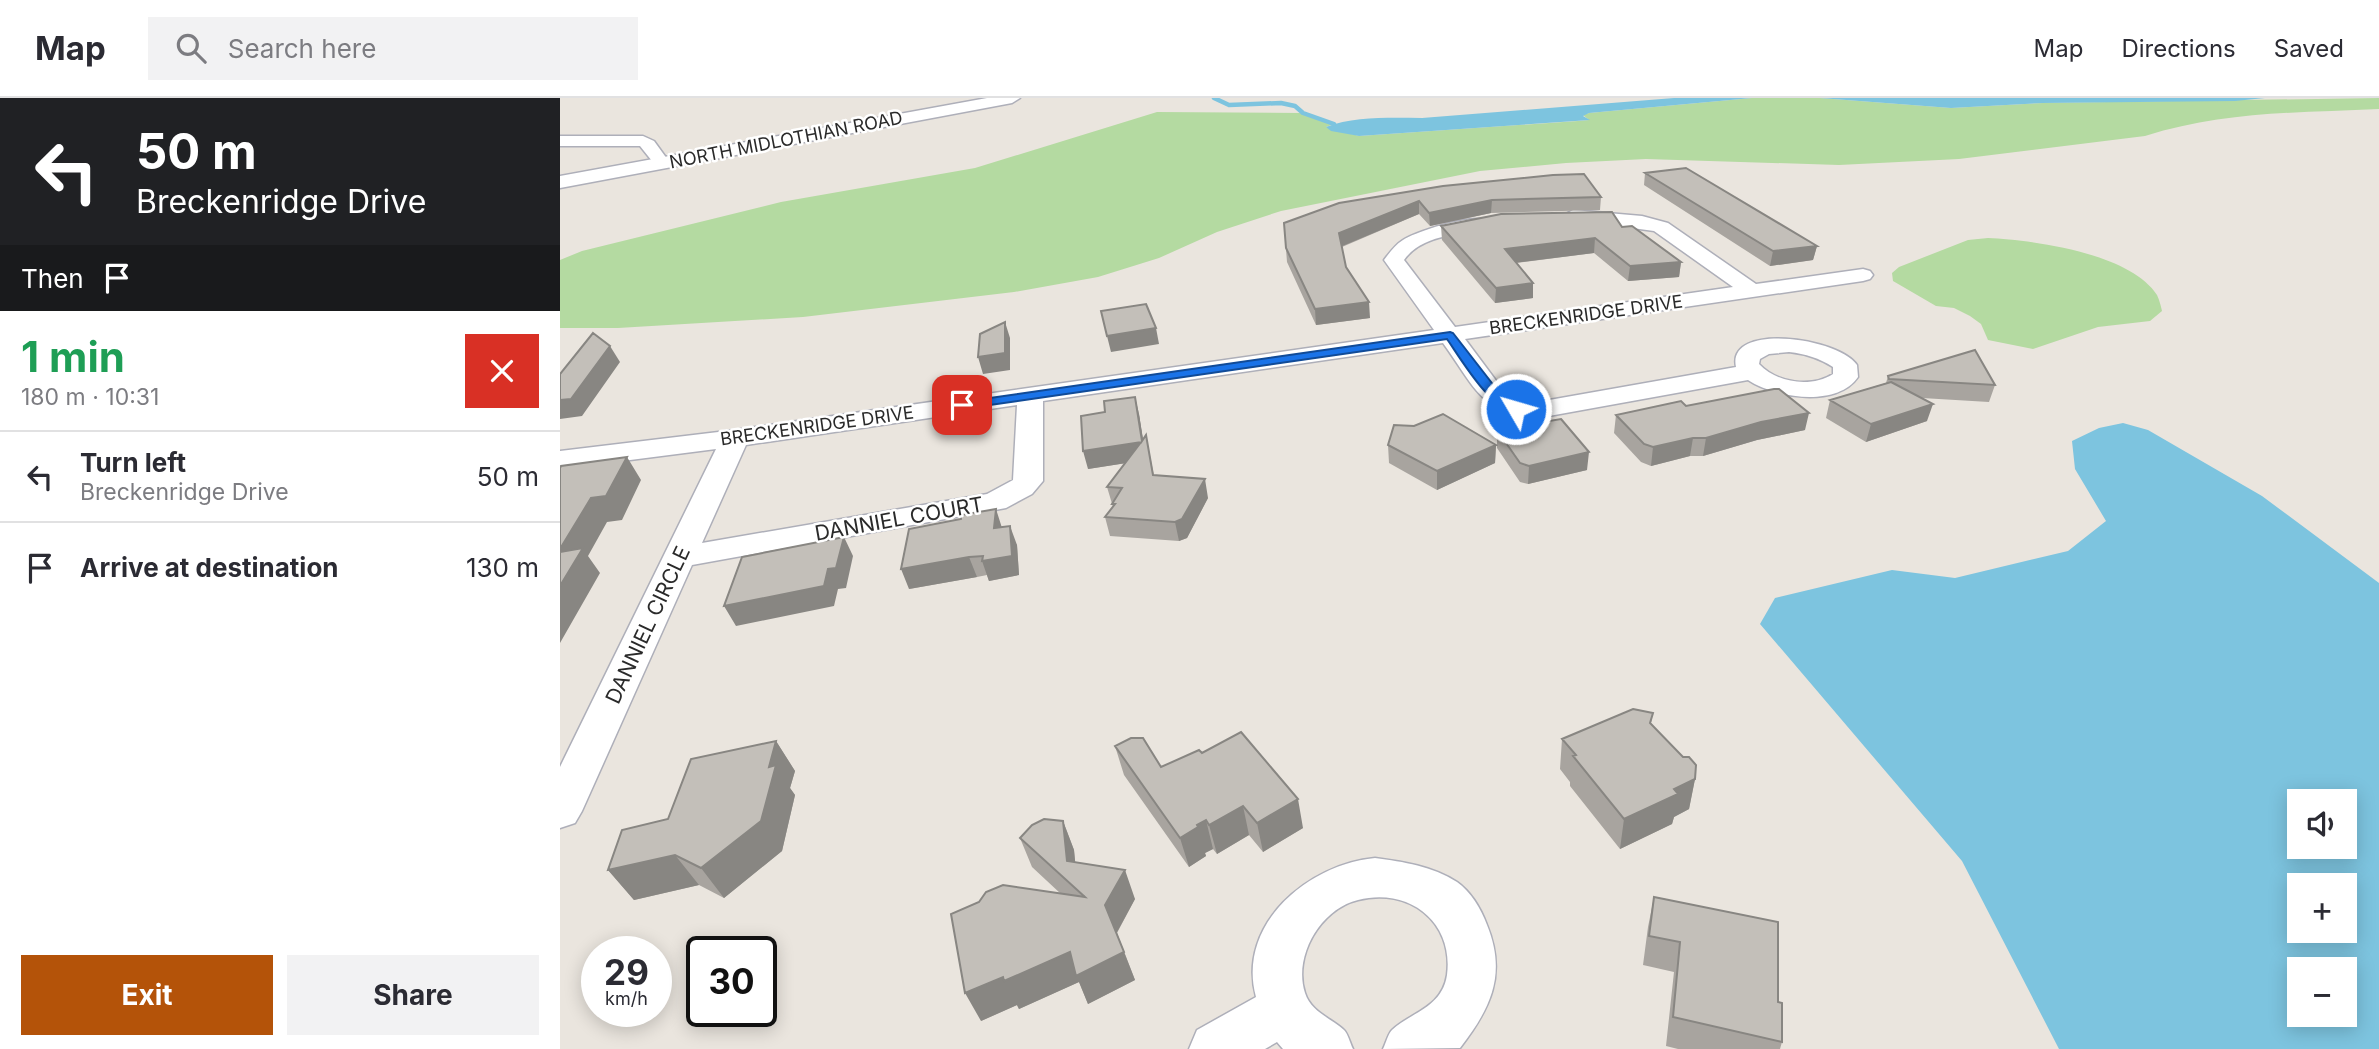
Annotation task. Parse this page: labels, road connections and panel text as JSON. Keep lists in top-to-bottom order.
{
  "streets": {
    "main road": ["NORTH MIDLOTHIAN ROAD"],
    "street": ["BRECKENRIDGE DRIVE", "DANNIEL COURT", "DANNIEL CIRCLE"]
  },
  "crossings": [
    ["BRECKENRIDGE DRIVE", "DANNIEL COURT"],
    ["BRECKENRIDGE DRIVE", "DANNIEL CIRCLE"],
    ["DANNIEL COURT", "DANNIEL CIRCLE"]
  ],
  "page": {
    "header": "Map",
    "search": "Search here",
    "nav": ["Map", "Directions", "Saved"],
    "turn": ["50 m", "Breckenridge Drive"],
    "then": "Then",
    "heading": ["1 min", "180 m · 10:31"],
    "list": [
      {
        "name": "Turn left",
        "note": "Breckenridge Drive",
        "value": "50 m"
      },
      {
        "name": "Arrive at destination",
        "value": "130 m"
      }
    ],
    "map_buttons": ["+", "−"],
    "speed": "29 km/h",
    "limit": "30",
    "buttons": ["Exit", "Share"]
  }
}
